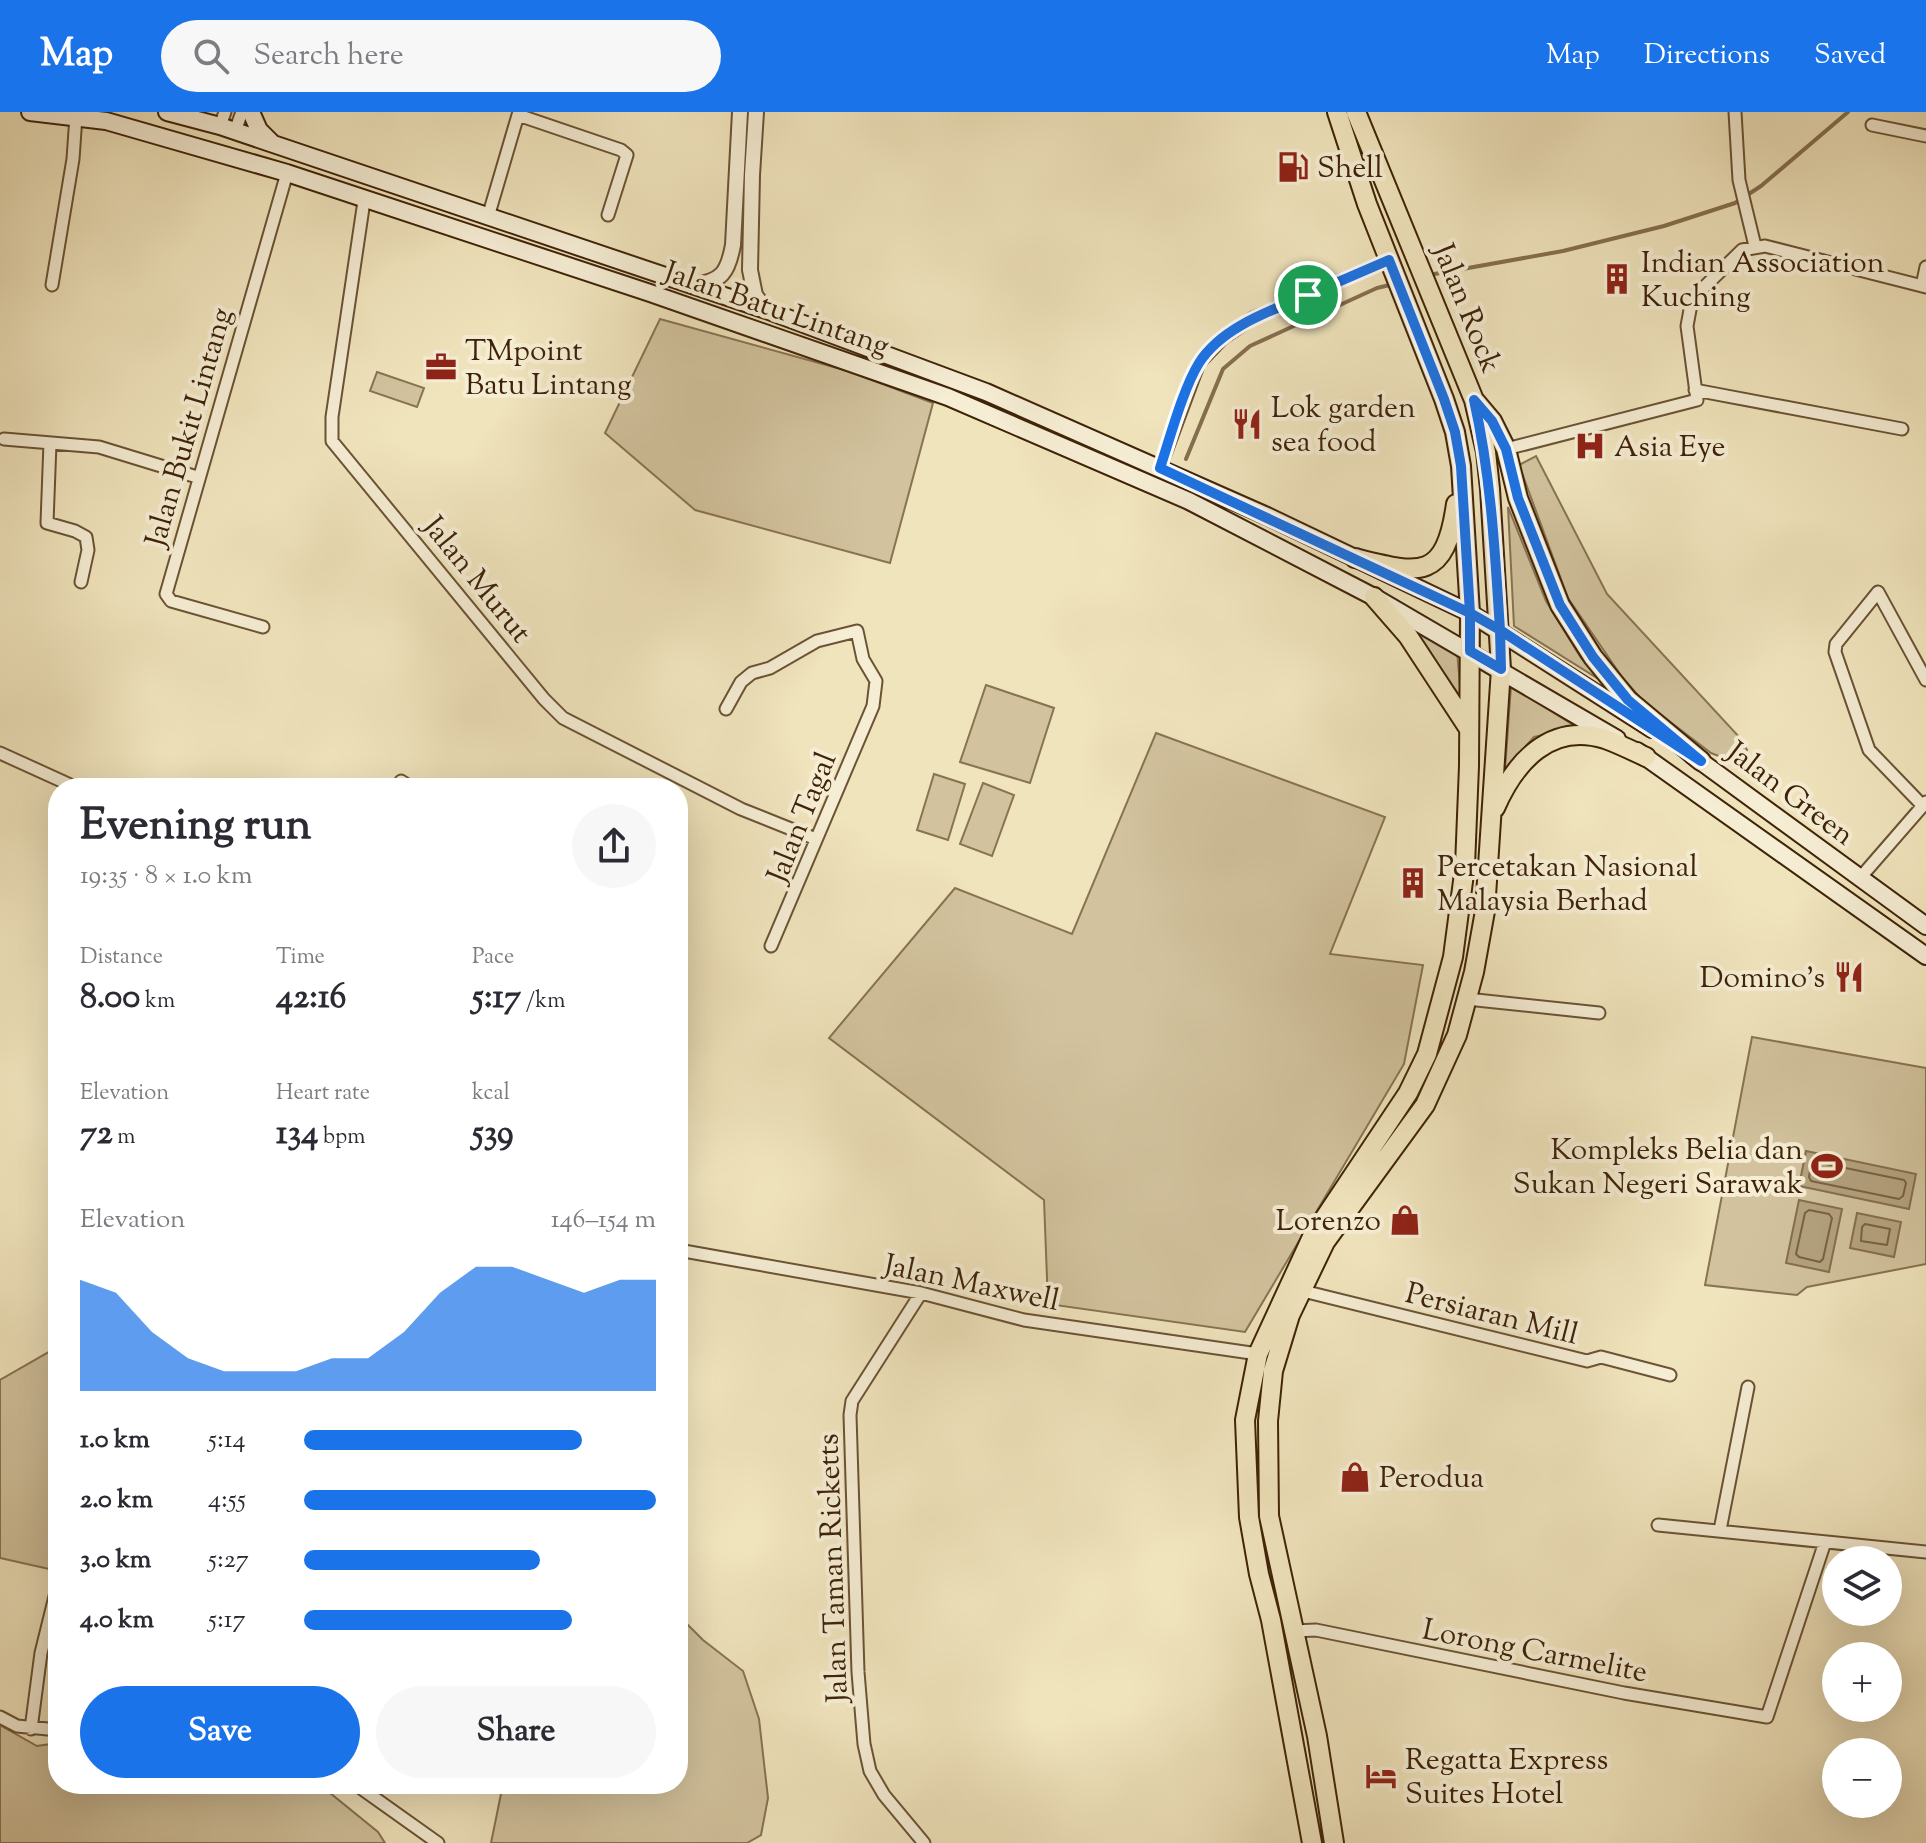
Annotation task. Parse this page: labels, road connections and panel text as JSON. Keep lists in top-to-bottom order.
{
  "streets": {
    "main road": ["Jalan Batu Lintang", "Jalan Rock", "Jalan Green"],
    "street": [
      "Jalan Bukit Lintang",
      "Jalan Murut",
      "Jalan Tagal",
      "Jalan Maxwell",
      "Persiaran Mill",
      "Jalan Taman Ricketts",
      "Lorong Carmelite"
    ]
  },
  "crossings": [
    ["Jalan Batu Lintang", "Jalan Rock"],
    ["Jalan Batu Lintang", "Jalan Bukit Lintang"],
    ["Jalan Batu Lintang", "Jalan Murut"],
    ["Jalan Batu Lintang", "Jalan Green"],
    ["Jalan Rock", "Jalan Green"],
    ["Jalan Rock", "Jalan Maxwell"],
    ["Jalan Rock", "Persiaran Mill"],
    ["Jalan Rock", "Lorong Carmelite"],
    ["Jalan Murut", "Jalan Tagal"],
    ["Jalan Maxwell", "Jalan Taman Ricketts"]
  ],
  "places": {
    "fuel station": ["Shell"],
    "building": ["Indian Association Kuching", "Percetakan Nasional Malaysia Berhad"],
    "office": ["TMpoint Batu Lintang"],
    "restaurant": ["Lok garden sea food", "Domino's"],
    "hospital": ["Asia Eye"],
    "sports": ["Kompleks Belia dan Sukan Negeri Sarawak"],
    "shop": ["Lorenzo", "Perodua"],
    "hotel": ["Regatta Express Suites Hotel"]
  },
  "page": {
    "header": "Map",
    "search": "Search here",
    "nav": ["Map", "Directions", "Saved"],
    "heading": ["Evening run", "19:35 · 8 × 1.0 km"],
    "stats": [
      ["Distance", "8.00 km"],
      ["Time", "42:16"],
      ["Pace", "5:17 /km"],
      ["Elevation", "72 m"],
      ["Heart rate", "134 bpm"],
      ["kcal", "539"]
    ],
    "chart": ["Elevation", "146–154 m"],
    "list": [
      {
        "name": "1.0 km",
        "note": "5:14"
      },
      {
        "name": "2.0 km",
        "note": "4:55"
      },
      {
        "name": "3.0 km",
        "note": "5:27"
      },
      {
        "name": "4.0 km",
        "note": "5:17"
      }
    ],
    "map_buttons": ["+", "−"],
    "buttons": ["Save", "Share"]
  }
}
